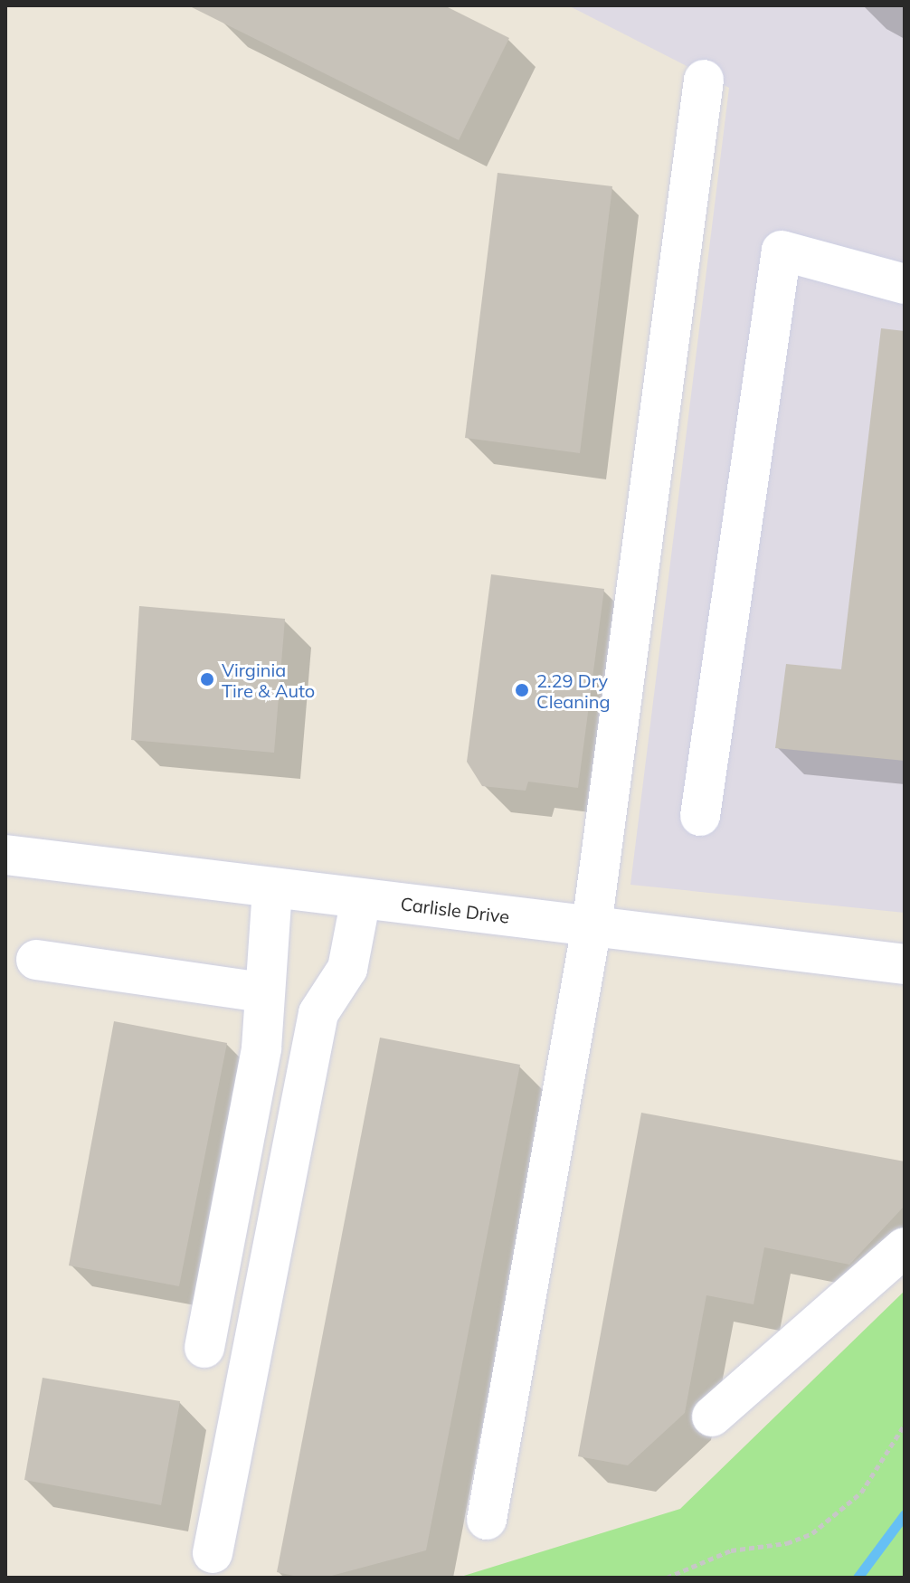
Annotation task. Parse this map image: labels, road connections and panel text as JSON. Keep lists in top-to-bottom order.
{
  "streets": {
    "street": ["Carlisle Drive"]
  },
  "places": ["Virginia Tire & Auto", "2.29 Dry Cleaning"]
}
